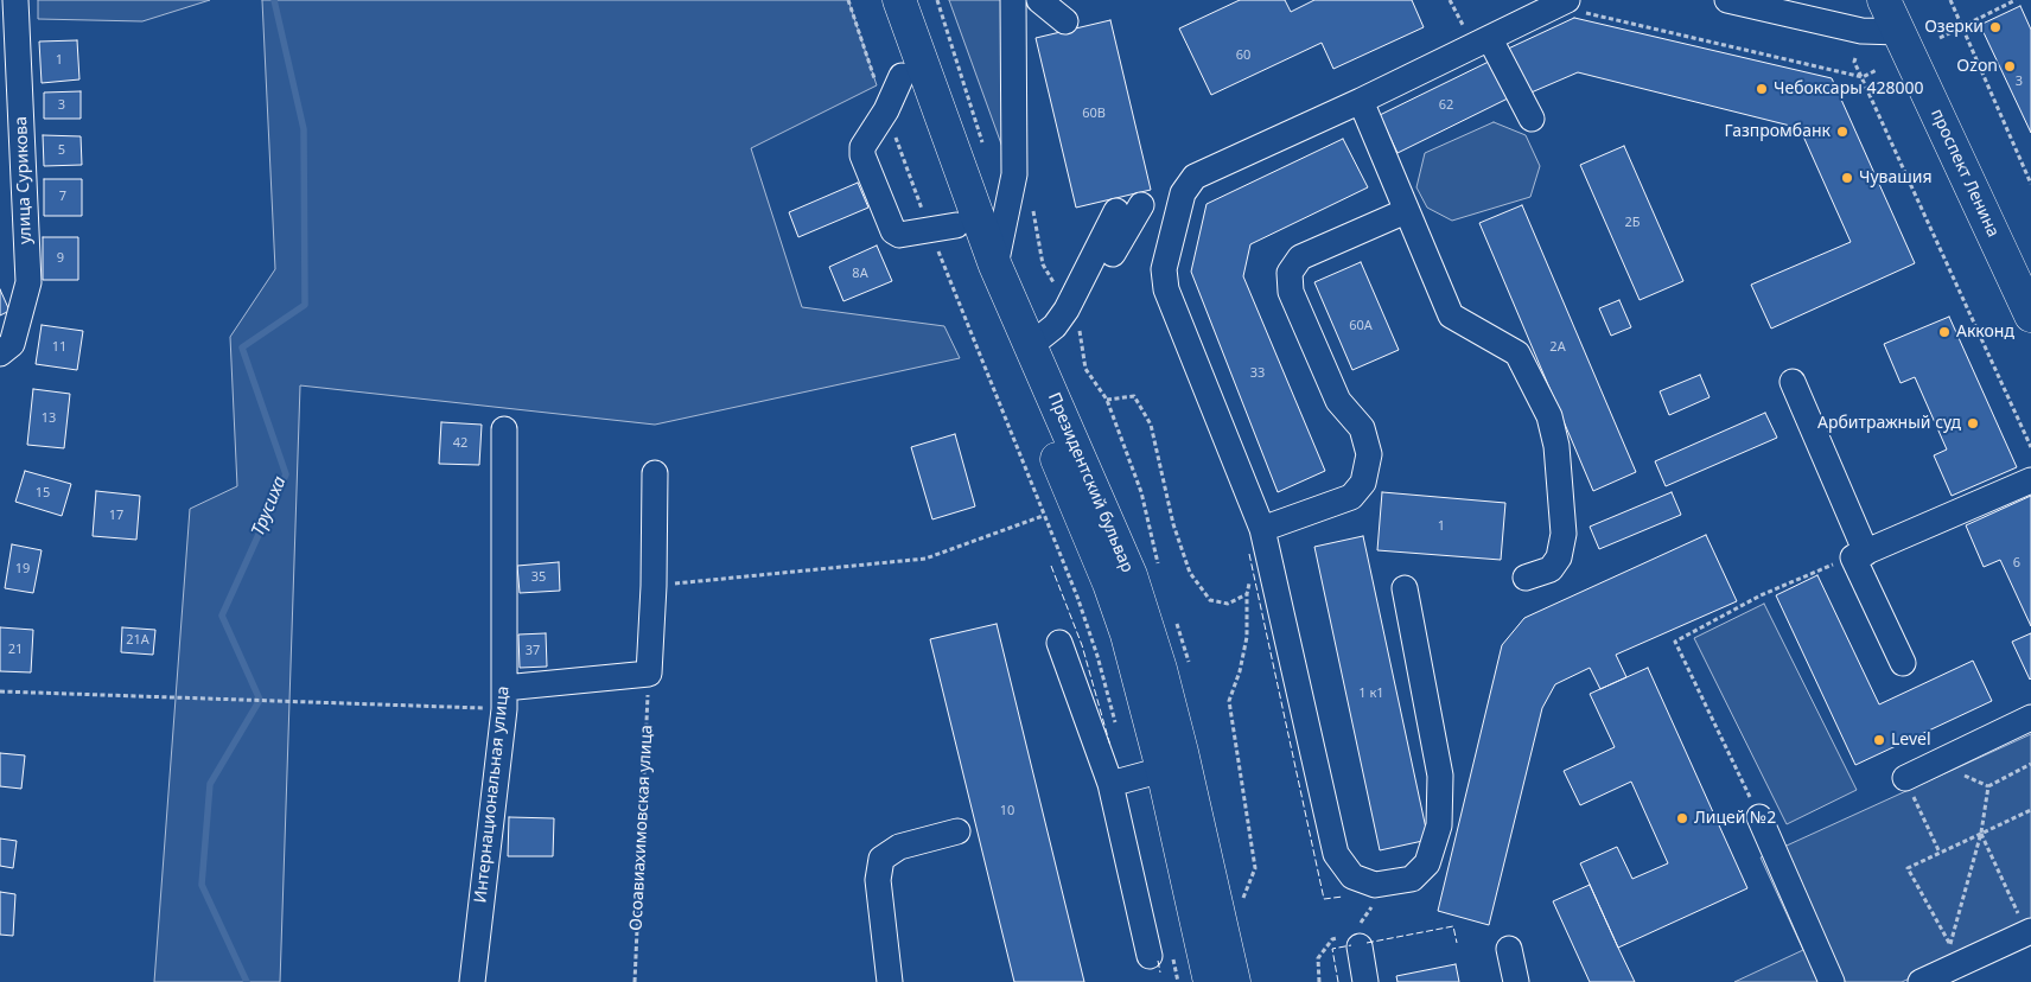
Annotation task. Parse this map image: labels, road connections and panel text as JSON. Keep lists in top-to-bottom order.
{
  "streets": {
    "main road": ["проспект Ленина", "Президентский бульвар"],
    "street": ["улица Сурикова", "Интернациональная улица"],
    "path": ["Осоавиахимовская улица"]
  },
  "water": ["Трусиха"],
  "places": [
    "Озерки",
    "Ozon",
    "Чебоксары 428000",
    "Газпромбанк",
    "Чувашия",
    "Акконд",
    "Арбитражный суд",
    "Level",
    "Лицей №2"
  ],
  "house_numbers": [
    "60",
    "1",
    "3",
    "3",
    "62",
    "60В",
    "5",
    "7",
    "2Б",
    "9",
    "8А",
    "60А",
    "11",
    "2А",
    "33",
    "13",
    "42",
    "15",
    "17",
    "1",
    "6",
    "19",
    "35",
    "21А",
    "21",
    "37",
    "1 к1",
    "10"
  ]
}
